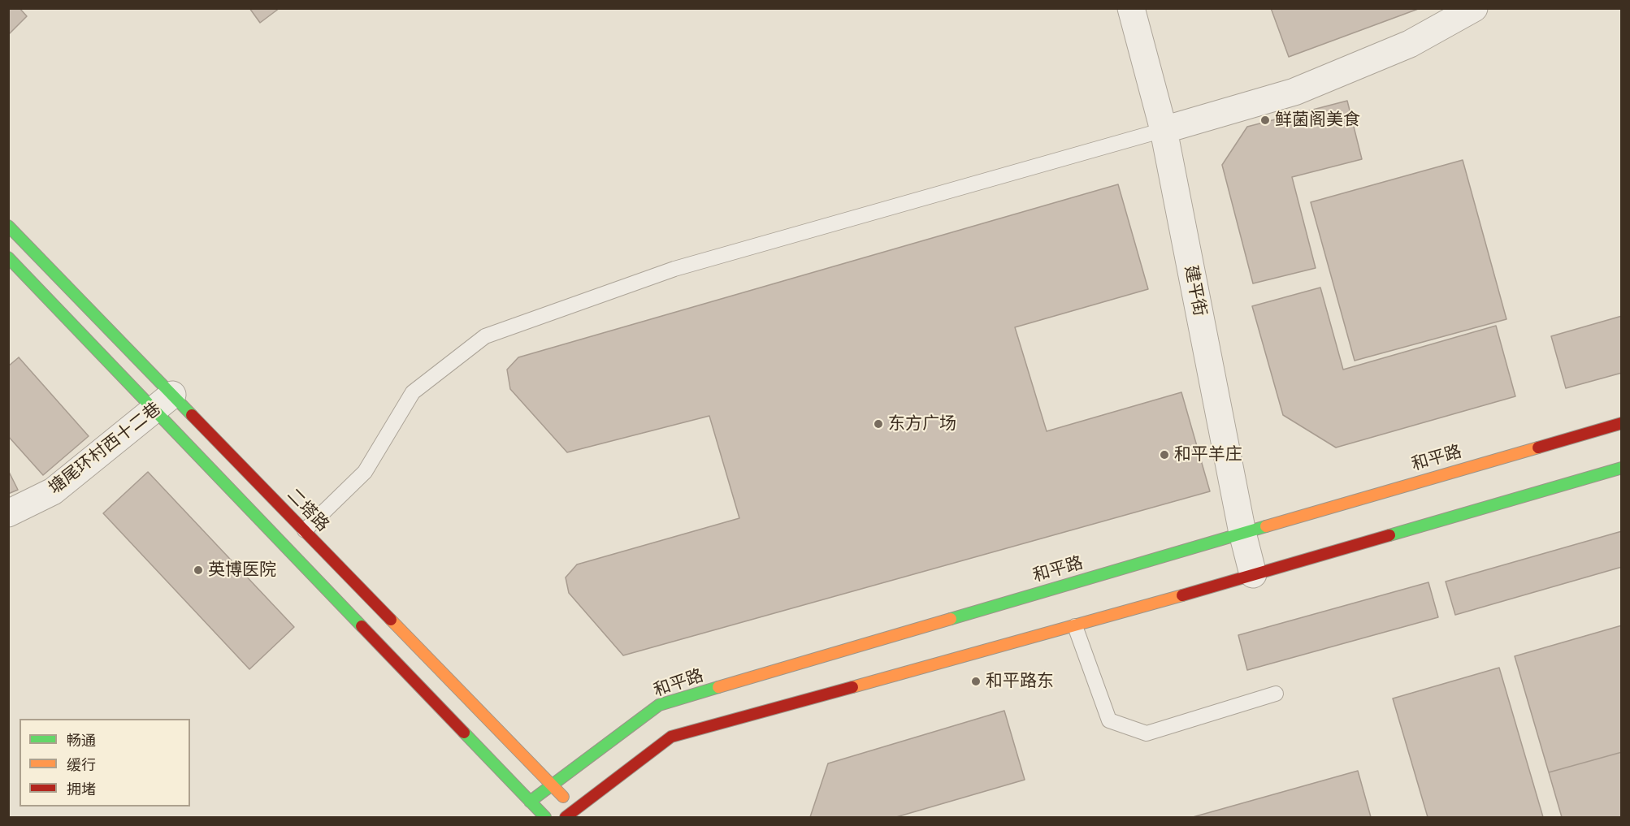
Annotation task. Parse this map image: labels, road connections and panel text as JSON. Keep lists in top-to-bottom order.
{
  "streets": {
    "main road": ["和平路", "二塔路"],
    "street": ["建平街", "塘尾环村西十二巷"]
  },
  "crossings": [
    ["建平街", "和平路"],
    ["塘尾环村西十二巷", "二塔路"],
    ["和平路", "二塔路"]
  ],
  "places": [
    "鲜菌阁美食",
    "东方广场",
    "和平羊庄",
    "英博医院",
    "和平路东"
  ],
  "legend": ["畅通", "缓行", "拥堵"]
}
